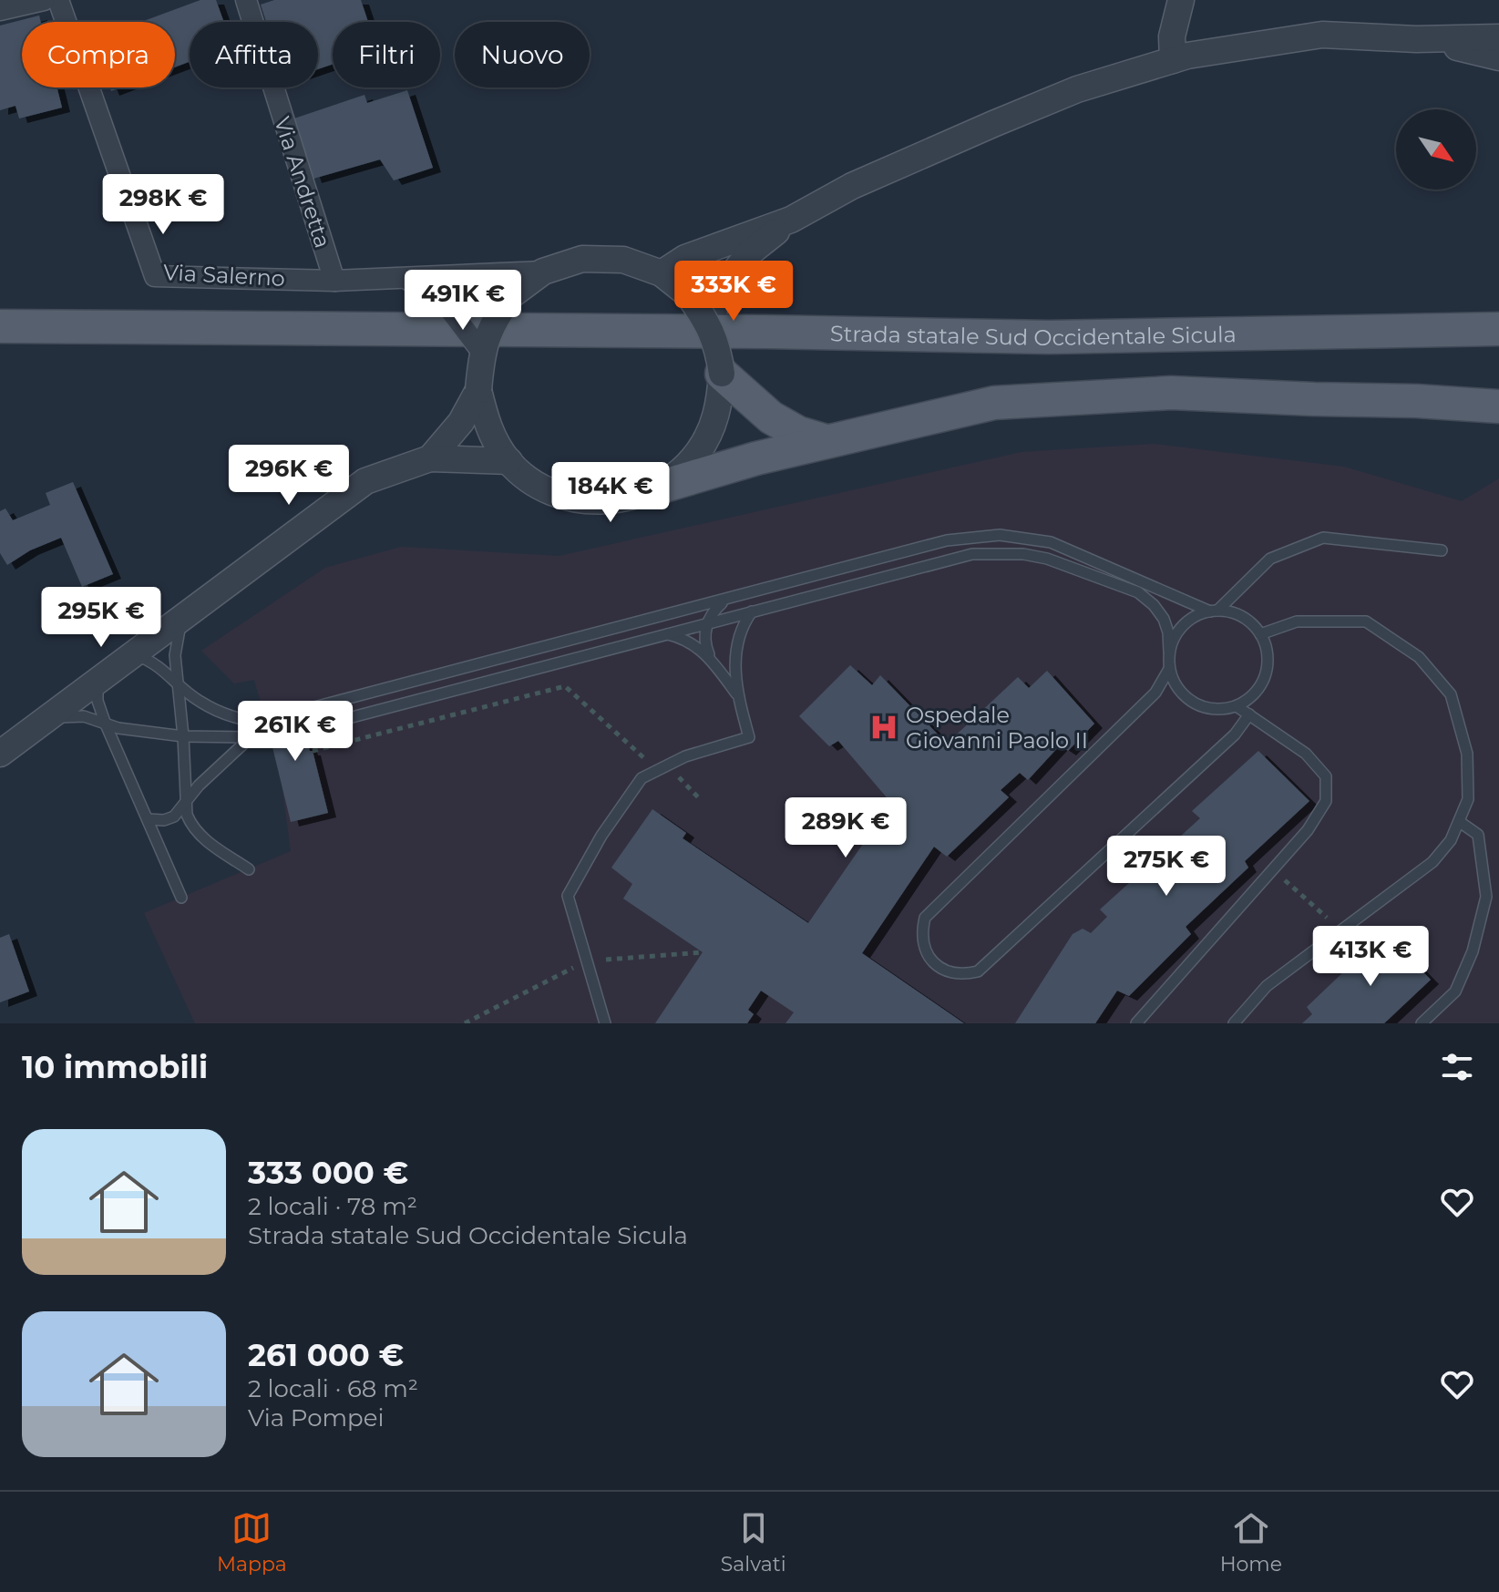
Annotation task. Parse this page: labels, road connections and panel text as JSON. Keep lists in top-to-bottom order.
{
  "streets": {
    "main road": ["Strada statale Sud Occidentale Sicula"],
    "street": ["Via Andretta", "Via Salerno"]
  },
  "crossings": [
    ["Via Andretta", "Via Salerno"]
  ],
  "places": {
    "hospital": ["Ospedale Giovanni Paolo II"]
  },
  "north": "bottom right",
  "page": {
    "chip": [
      "Compra",
      "Affitta",
      "Filtri",
      "Nuovo"
    ],
    "price": [
      "298K €",
      "333K €",
      "491K €",
      "296K €",
      "184K €",
      "295K €",
      "261K €",
      "289K €",
      "275K €",
      "413K €"
    ],
    "heading": "10 immobili",
    "list": [
      {
        "name": "333 000 €",
        "note": "2 locali · 78 m² · Strada statale Sud Occidentale Sicula"
      },
      {
        "name": "261 000 €",
        "note": "2 locali · 68 m² · Via Pompei"
      }
    ],
    "tabs": ["Mappa", "Salvati", "Home"]
  }
}
